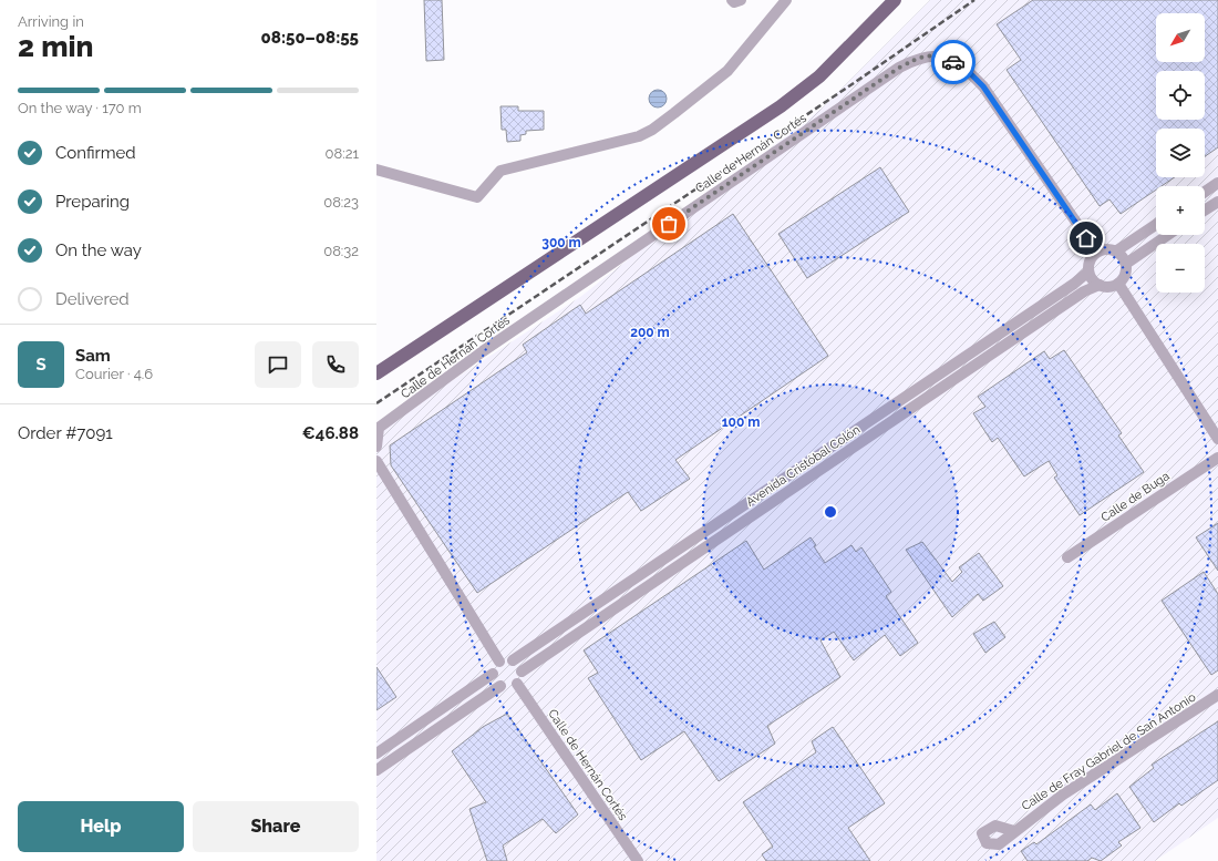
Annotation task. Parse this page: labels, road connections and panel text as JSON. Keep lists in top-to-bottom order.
{
  "streets": {
    "street": [
      "Calle de Hernán Cortés",
      "Avenida Cristóbal Colón",
      "Calle de Buga",
      "Calle de Fray Gabriel de San Antonio"
    ]
  },
  "crossings": [
    ["Calle de Hernán Cortés", "Avenida Cristóbal Colón"]
  ],
  "north": "bottom left",
  "page": {
    "heading": ["2 min", "Arriving in", "08:50–08:55"],
    "panel": [
      "Sam",
      "Courier · 4.6",
      "Order #7091",
      "€46.88"
    ],
    "map_buttons": ["+", "−"],
    "bar": "On the way · 170 m",
    "list": [
      ["Confirmed", "08:21"],
      ["Preparing", "08:23"],
      ["On the way", "08:32"],
      "Delivered"
    ],
    "round": "S",
    "buttons": ["Help", "Share"]
  },
  "rings": ["300 m", "200 m", "100 m"]
}
